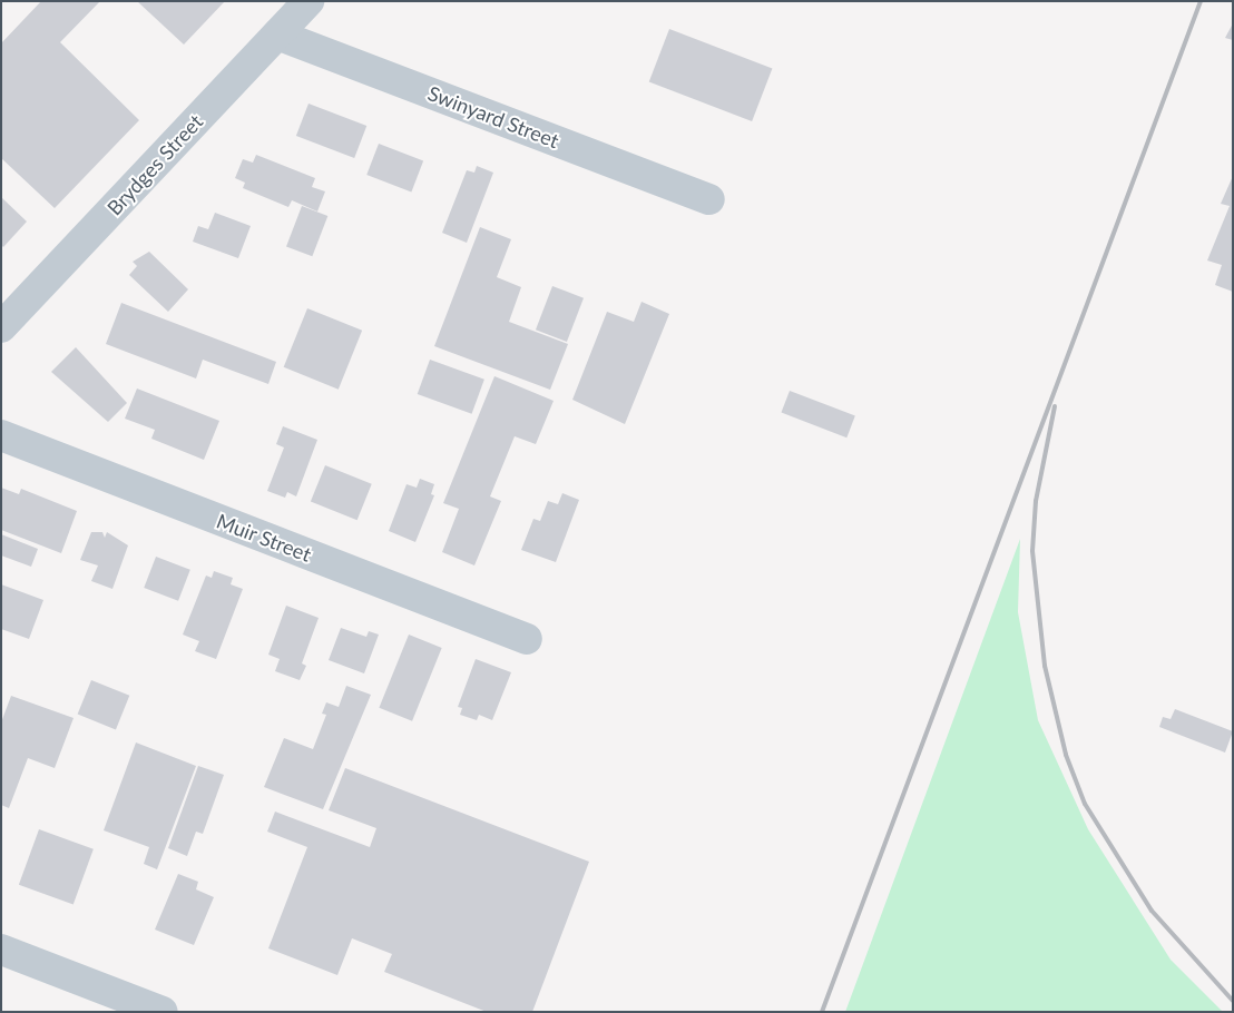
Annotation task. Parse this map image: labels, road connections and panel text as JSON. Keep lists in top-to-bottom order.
{
  "streets": {
    "street": ["Swinyard Street", "Brydges Street", "Muir Street"]
  },
  "crossings": [
    ["Swinyard Street", "Brydges Street"]
  ]
}
